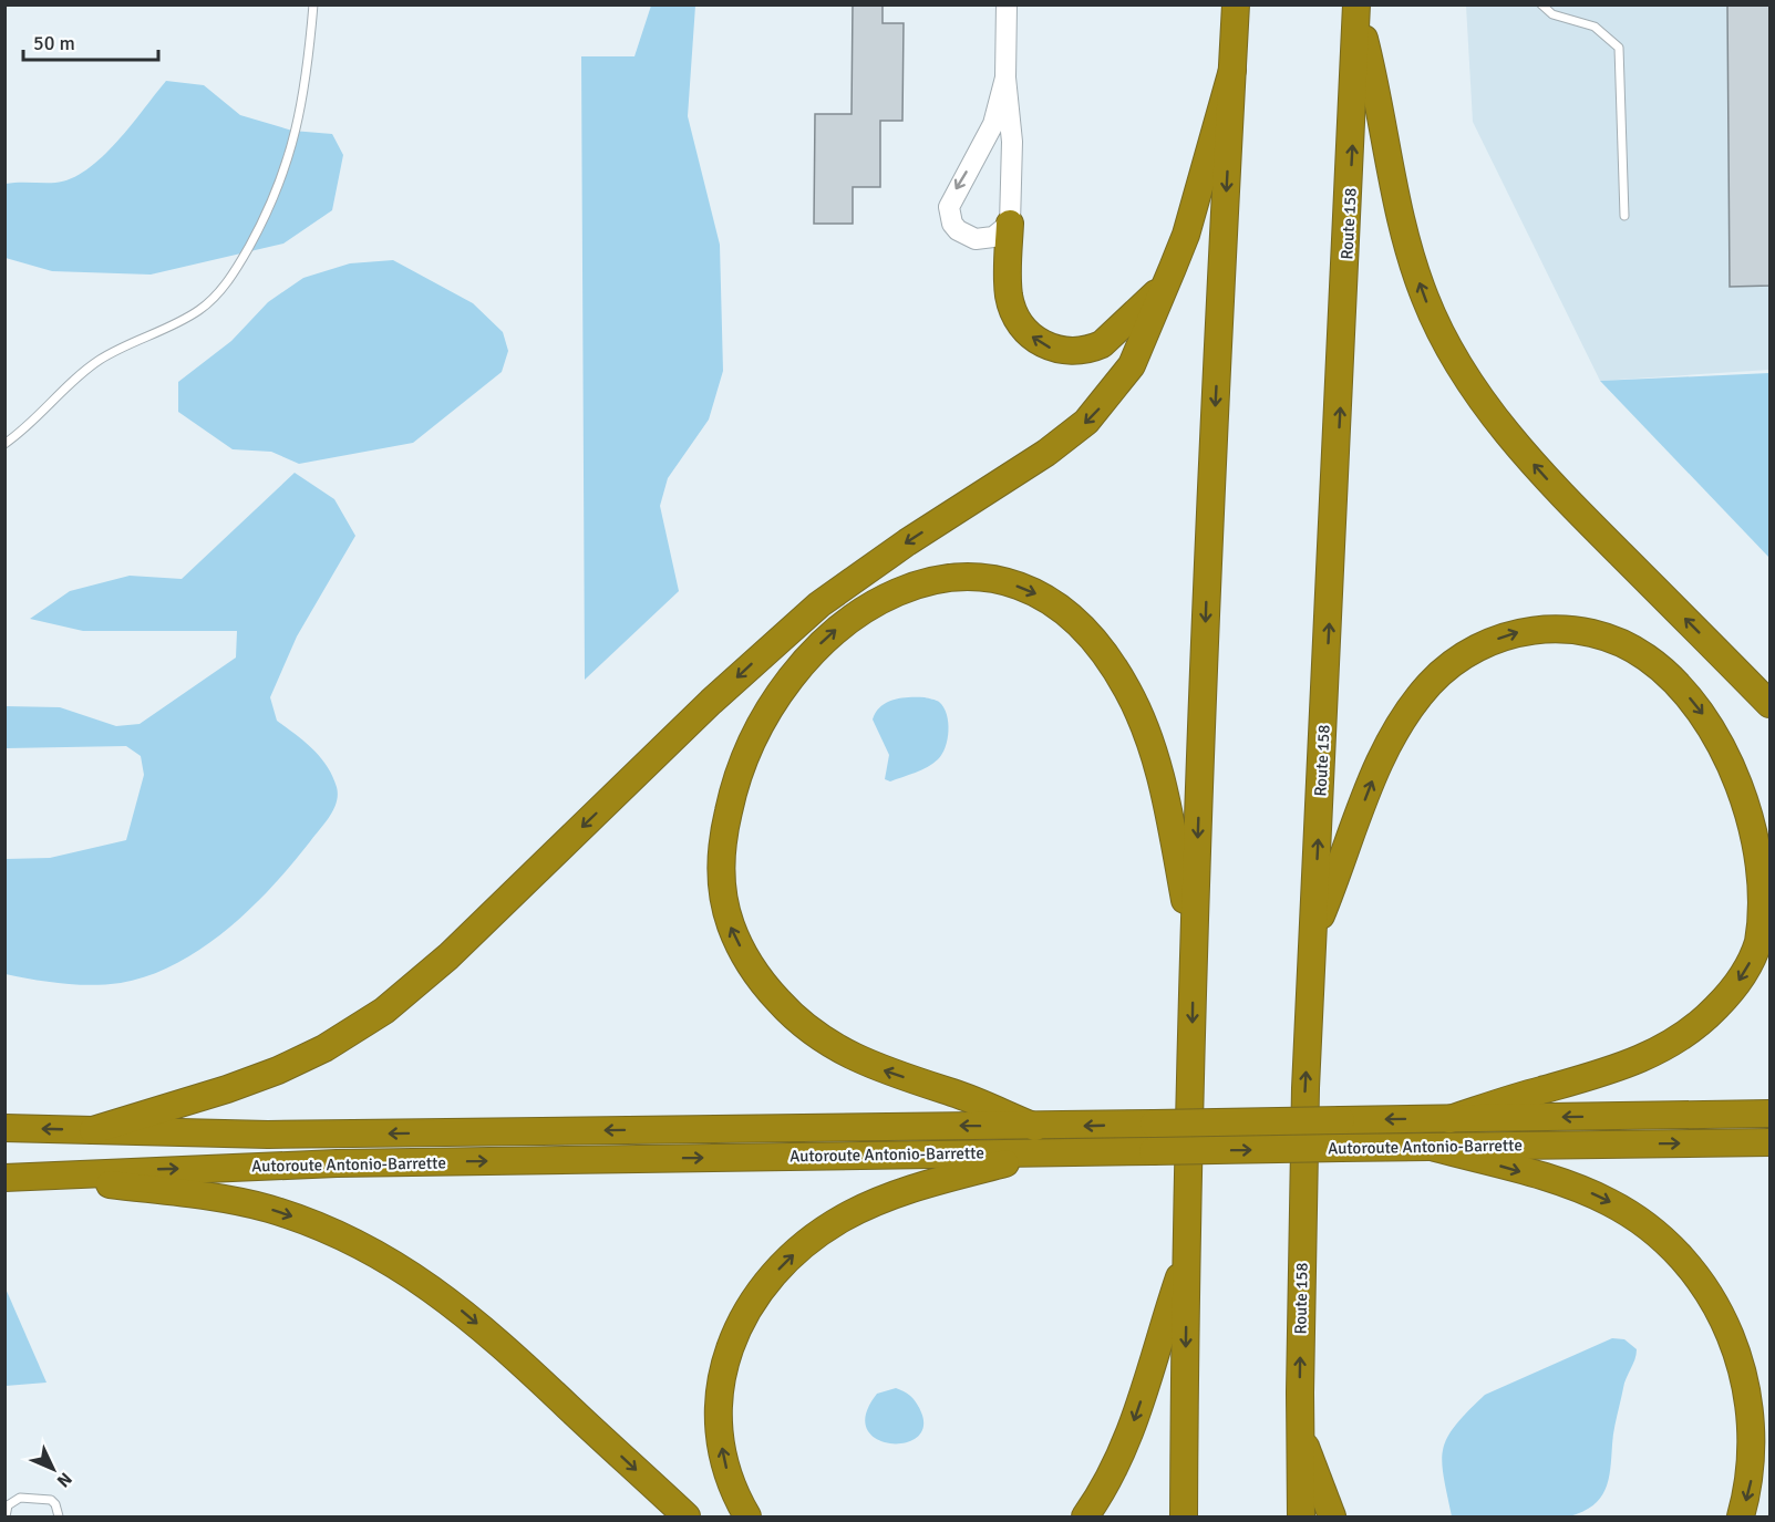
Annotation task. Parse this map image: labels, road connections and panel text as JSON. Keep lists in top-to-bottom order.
{
  "streets": {
    "highway": ["Route 158", "Autoroute Antonio-Barrette"]
  },
  "scale_bar": "50 m",
  "north": "bottom right"
}
